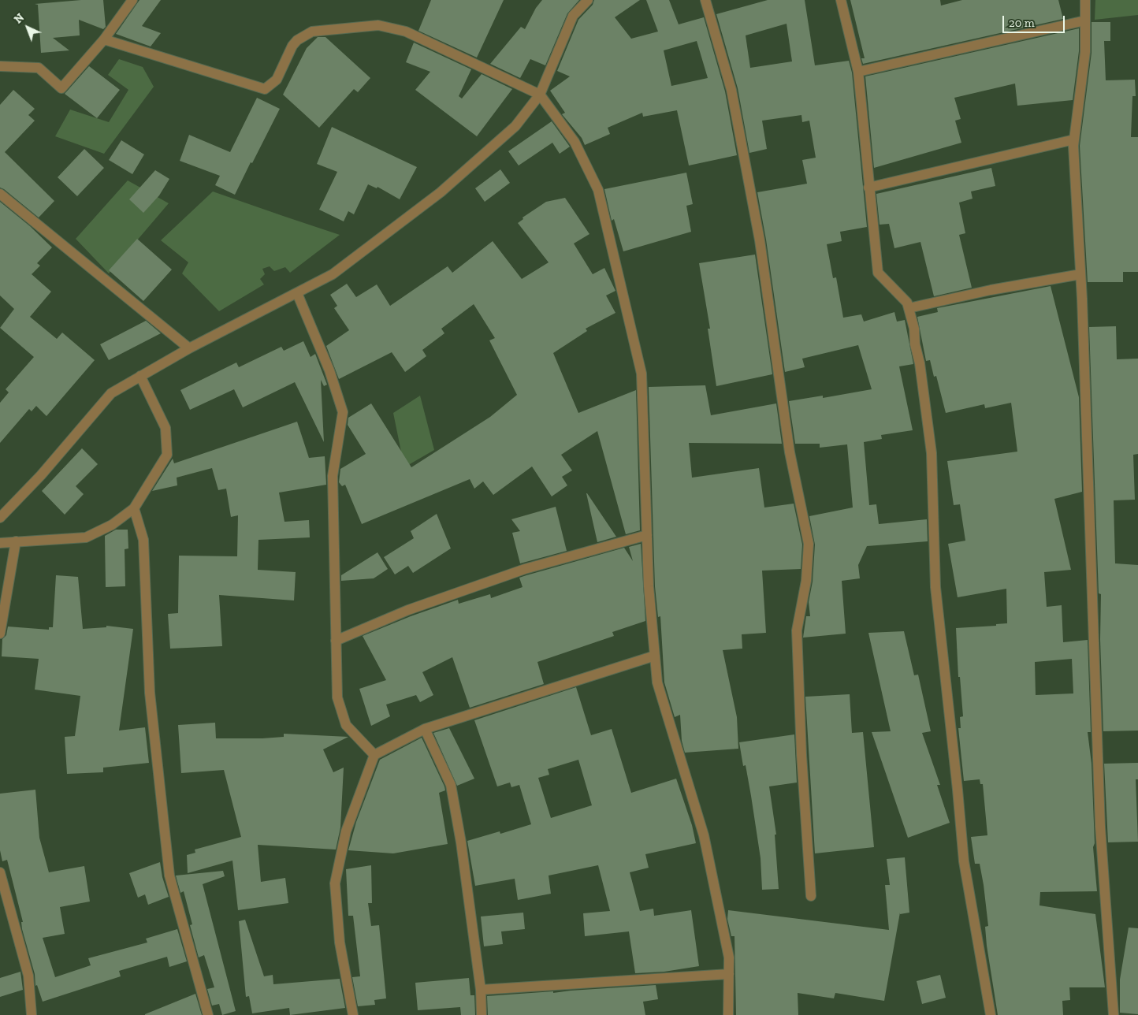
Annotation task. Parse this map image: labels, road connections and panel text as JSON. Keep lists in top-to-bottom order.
{
  "scale_bar": "20 m",
  "north": "top left"
}
